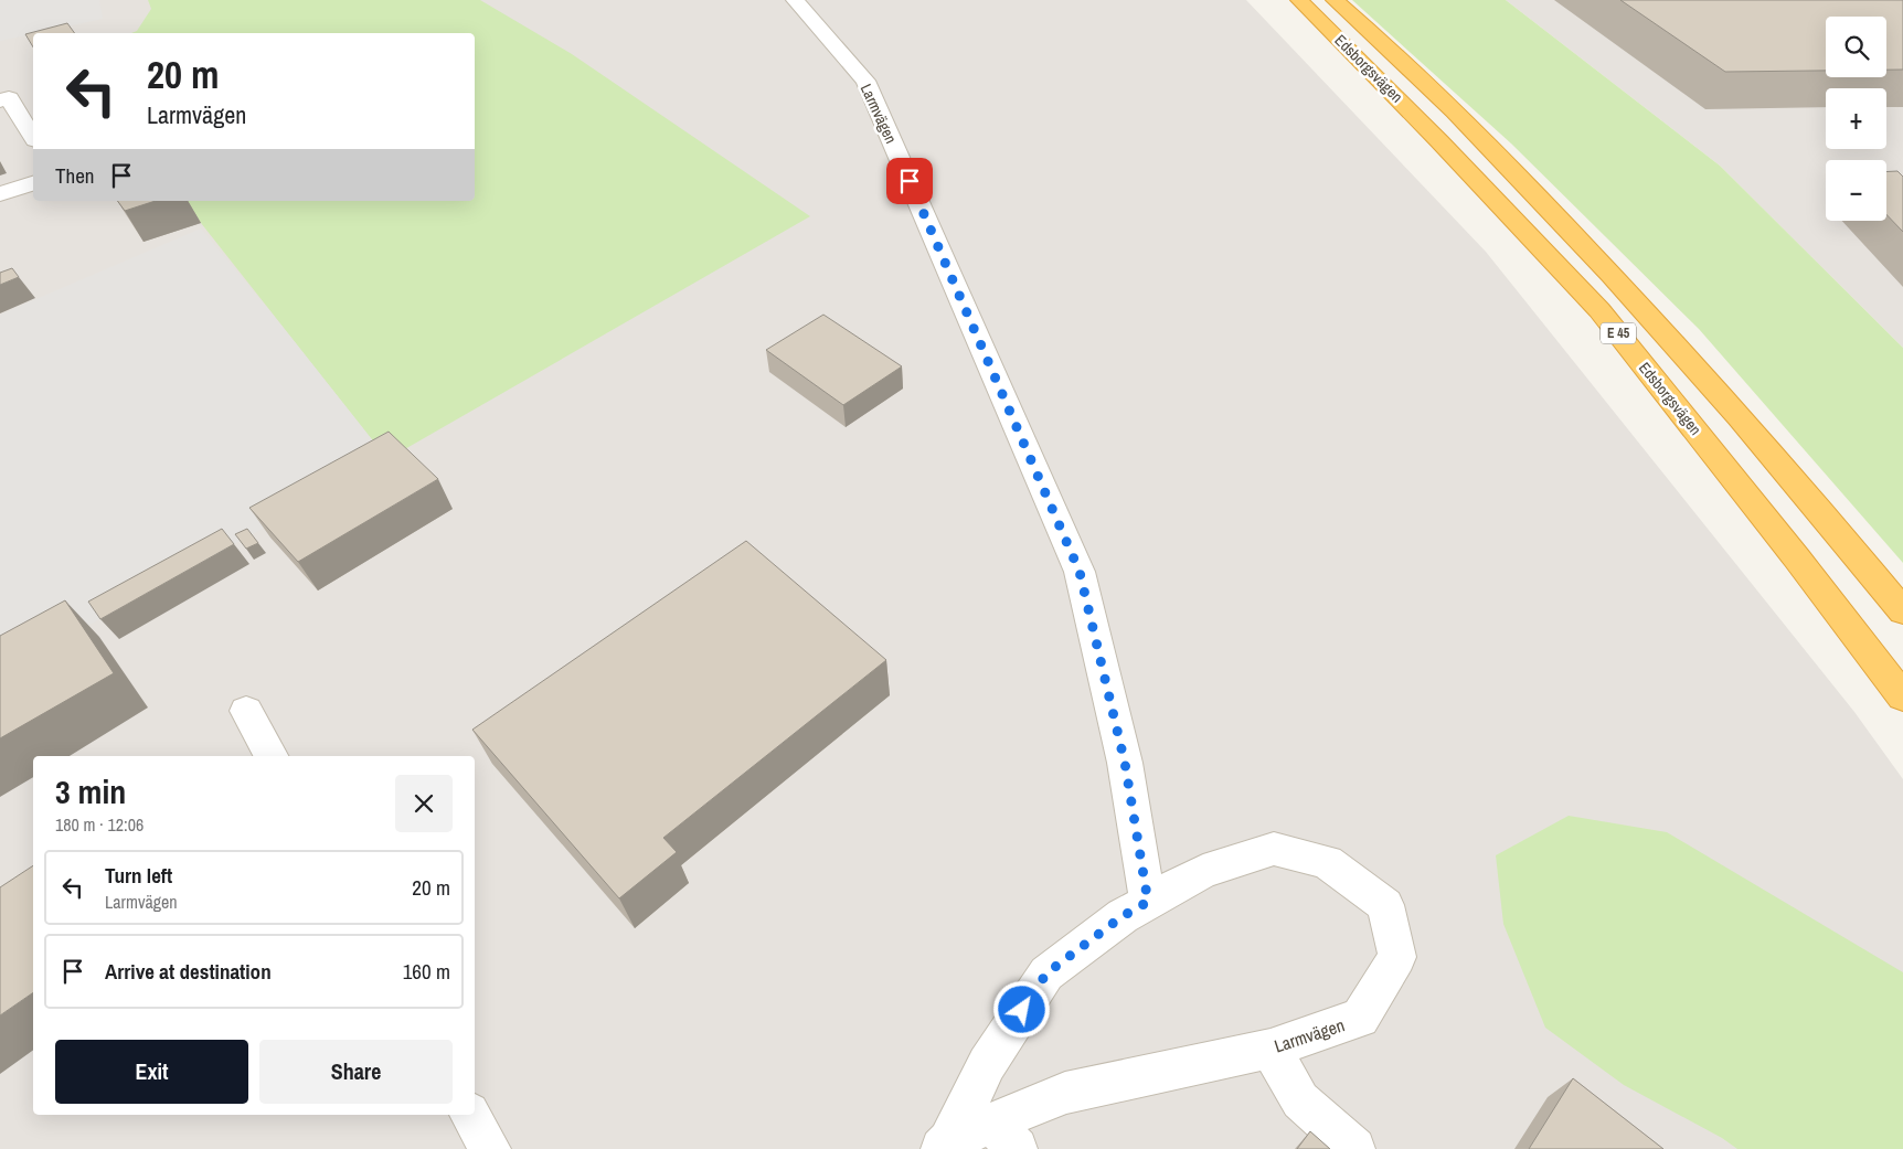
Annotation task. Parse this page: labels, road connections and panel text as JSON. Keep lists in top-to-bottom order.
{
  "streets": {
    "highway": ["Edsborgsvägen", "E 45"],
    "street": ["Larmvägen"]
  },
  "page": {
    "map_buttons": ["+", "−"],
    "turn": ["20 m", "Larmvägen"],
    "then": "Then",
    "heading": ["3 min", "180 m · 12:06"],
    "list": [
      {
        "name": "Turn left",
        "note": "Larmvägen",
        "value": "20 m"
      },
      {
        "name": "Arrive at destination",
        "value": "160 m"
      }
    ],
    "buttons": ["Exit", "Share"]
  }
}
